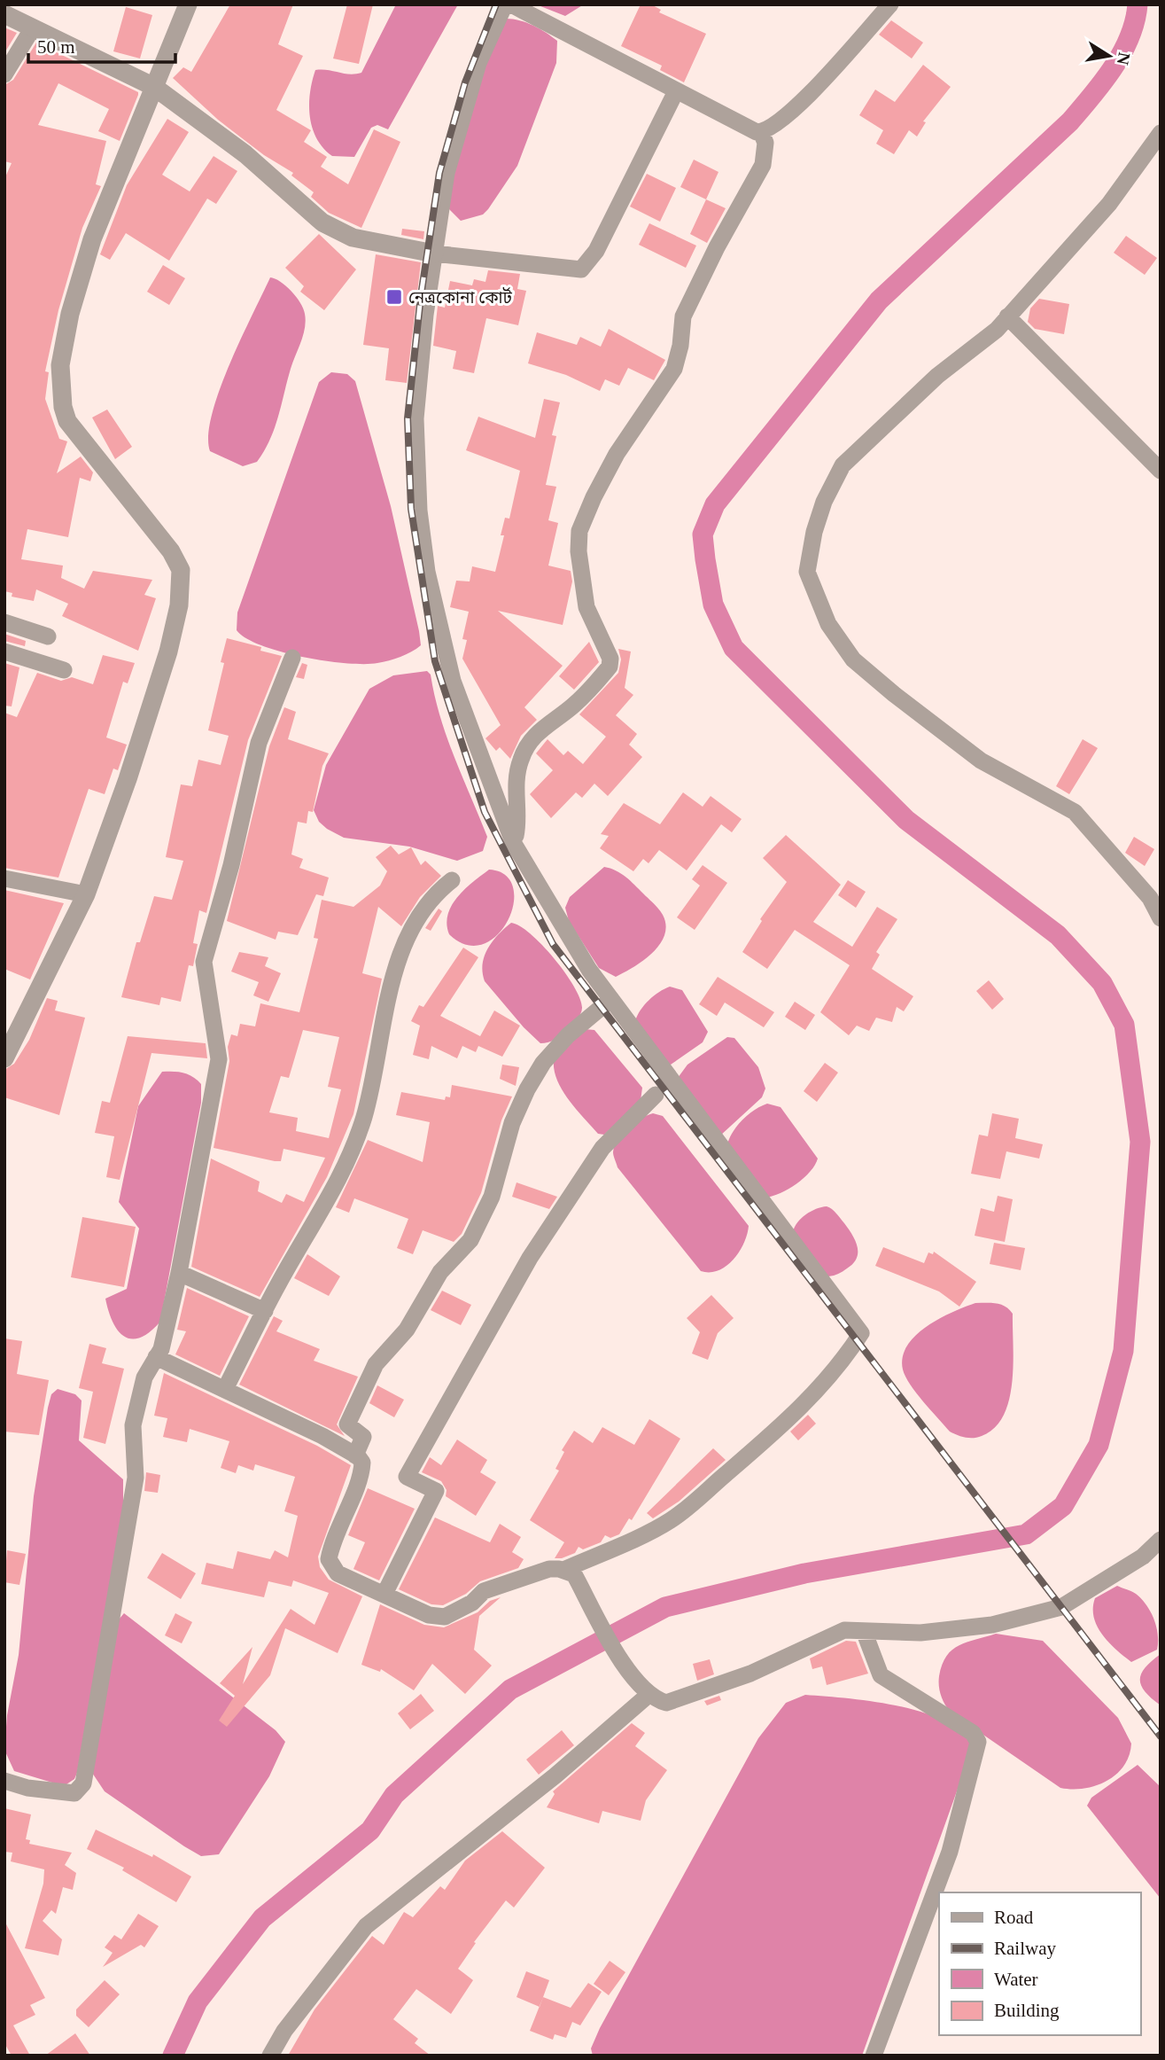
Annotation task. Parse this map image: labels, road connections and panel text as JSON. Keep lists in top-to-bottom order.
{
  "places": {
    "transit": ["নেত্রকোনা কোর্ট"]
  },
  "legend": [
    "Road",
    "Railway",
    "Water",
    "Building"
  ],
  "scale_bar": "50 m",
  "north": "right"
}
